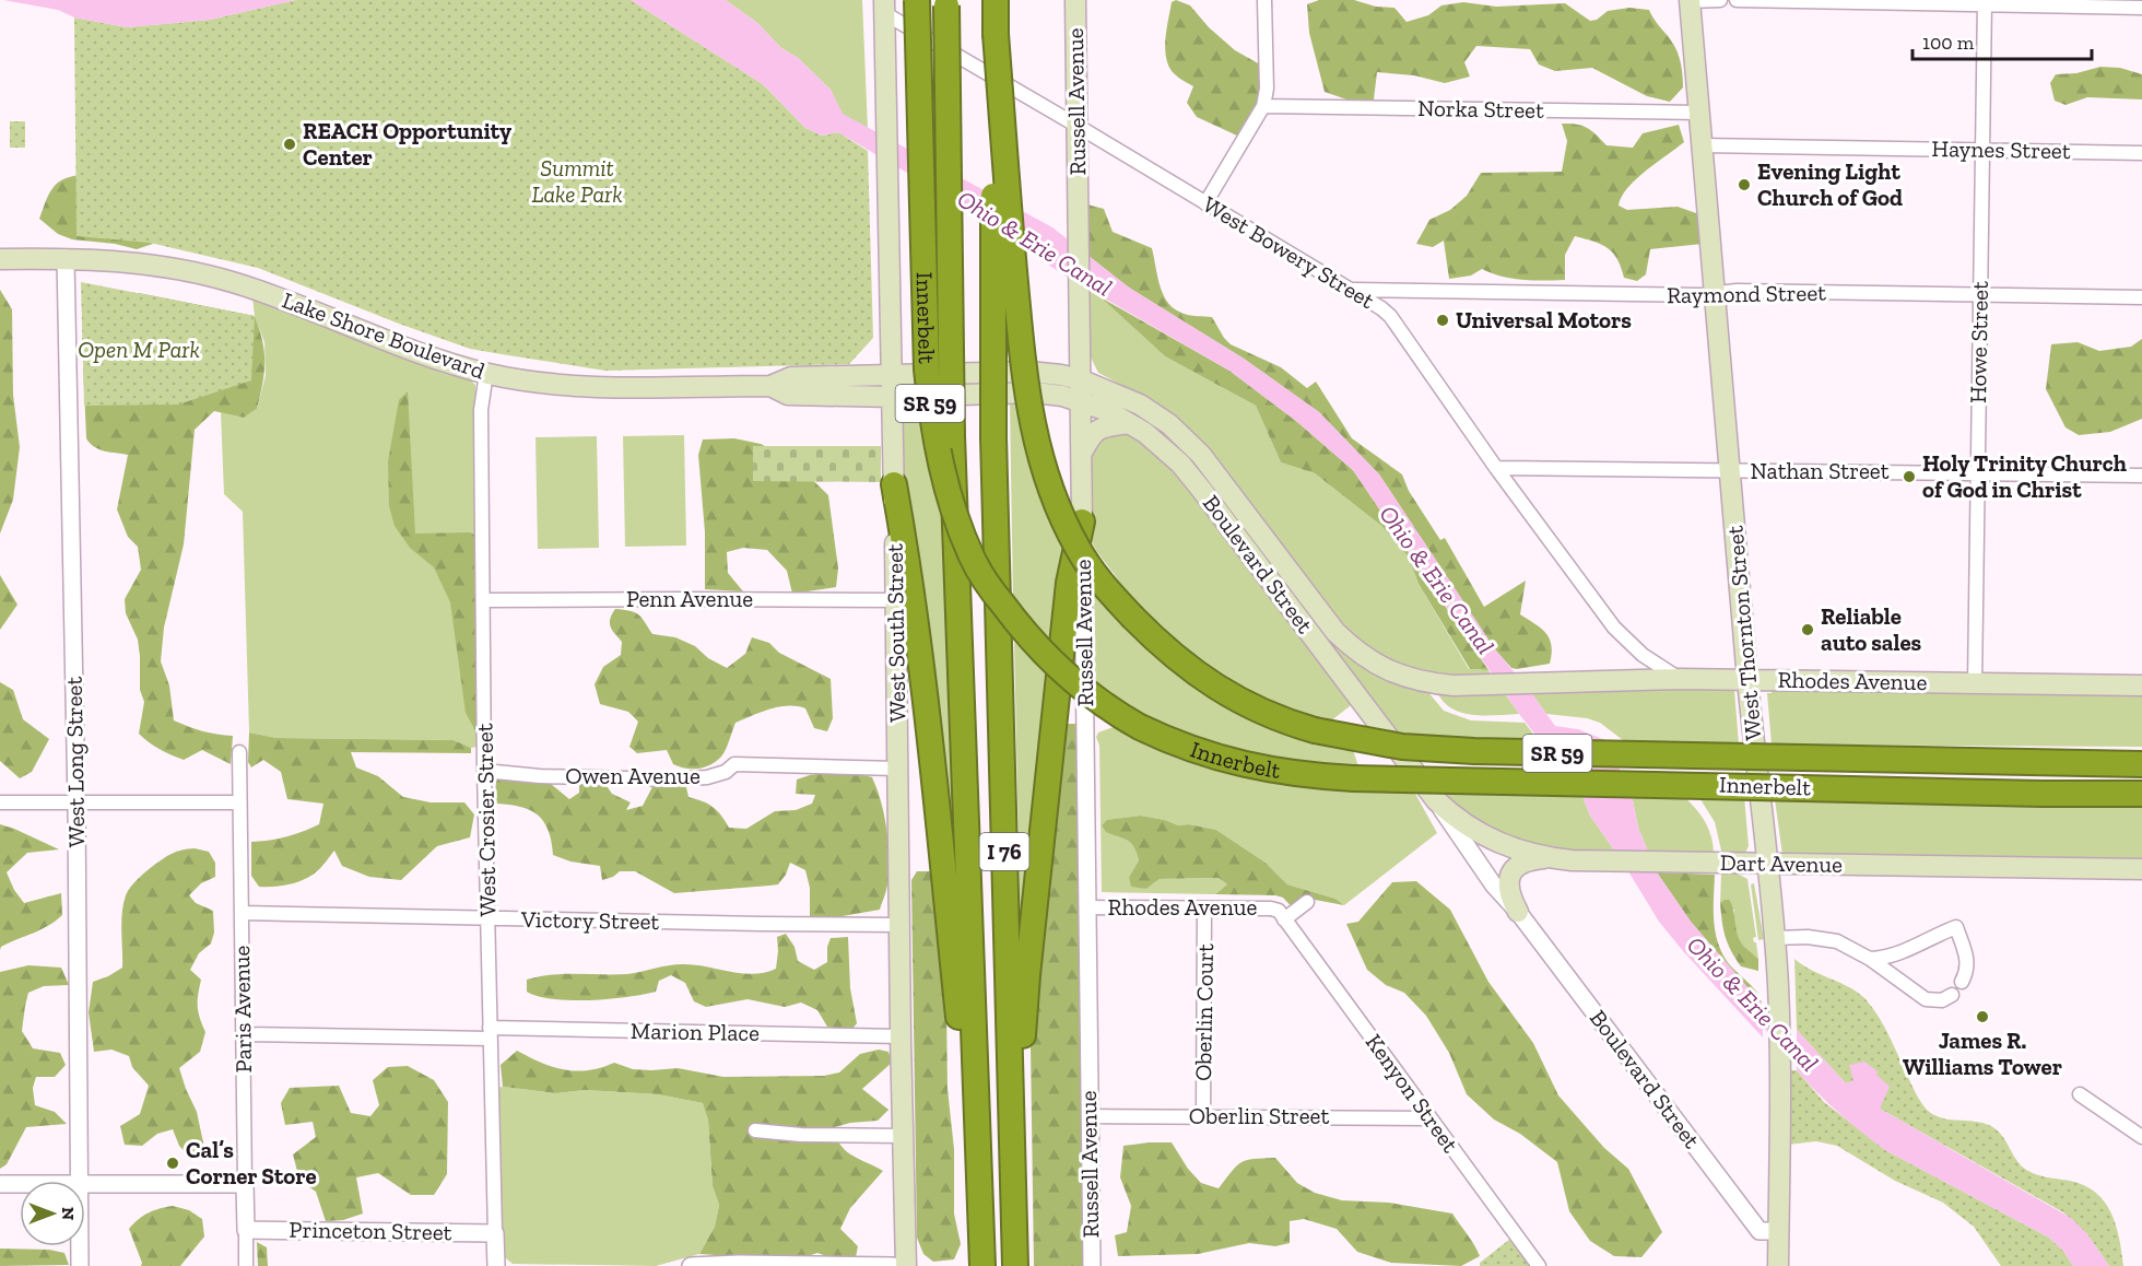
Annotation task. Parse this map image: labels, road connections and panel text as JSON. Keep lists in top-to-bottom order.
{
  "streets": {
    "highway": ["Innerbelt", "SR 59", "I 76"],
    "main road": [
      "Russell Avenue",
      "Lake Shore Boulevard",
      "Boulevard Street",
      "West South Street",
      "West Thornton Street",
      "Rhodes Avenue",
      "Dart Avenue"
    ],
    "street": [
      "Norka Street",
      "Haynes Street",
      "West Bowery Street",
      "Raymond Street",
      "Howe Street",
      "Nathan Street",
      "Penn Avenue",
      "West Long Street",
      "Owen Avenue",
      "West Crosier Street",
      "Victory Street",
      "Paris Avenue",
      "Oberlin Court",
      "Marion Place",
      "Kenyon Street",
      "Oberlin Street",
      "Princeton Street"
    ]
  },
  "crossings": [
    ["Russell Avenue", "West Bowery Street"],
    ["Russell Avenue", "Boulevard Street"],
    ["Russell Avenue", "Rhodes Avenue"],
    ["Russell Avenue", "Oberlin Street"],
    ["Norka Street", "West Thornton Street"],
    ["Haynes Street", "Howe Street"],
    ["Haynes Street", "West Thornton Street"],
    ["West Bowery Street", "Raymond Street"],
    ["West Bowery Street", "Nathan Street"],
    ["West Bowery Street", "West South Street"],
    ["West Bowery Street", "Rhodes Avenue"],
    ["Raymond Street", "Howe Street"],
    ["Raymond Street", "West Thornton Street"],
    ["Innerbelt", "I 76"],
    ["Lake Shore Boulevard", "Boulevard Street"],
    ["Lake Shore Boulevard", "West South Street"],
    ["Lake Shore Boulevard", "West Long Street"],
    ["Lake Shore Boulevard", "West Crosier Street"],
    ["Howe Street", "Nathan Street"],
    ["Howe Street", "Rhodes Avenue"],
    ["Nathan Street", "West Thornton Street"],
    ["Boulevard Street", "West South Street"],
    ["Boulevard Street", "West Thornton Street"],
    ["Boulevard Street", "Rhodes Avenue"],
    ["Boulevard Street", "Dart Avenue"],
    ["Penn Avenue", "West South Street"],
    ["Penn Avenue", "West Crosier Street"],
    ["West South Street", "Owen Avenue"],
    ["West South Street", "Victory Street"],
    ["West South Street", "Marion Place"],
    ["West Thornton Street", "Rhodes Avenue"],
    ["West Thornton Street", "Dart Avenue"],
    ["Rhodes Avenue", "Oberlin Court"],
    ["Rhodes Avenue", "Kenyon Street"],
    ["Owen Avenue", "West Crosier Street"],
    ["West Crosier Street", "Victory Street"],
    ["West Crosier Street", "Marion Place"],
    ["West Crosier Street", "Princeton Street"],
    ["Victory Street", "Paris Avenue"],
    ["Paris Avenue", "Marion Place"],
    ["Paris Avenue", "Princeton Street"],
    ["Oberlin Court", "Oberlin Street"],
    ["Kenyon Street", "Oberlin Street"]
  ],
  "water": ["Ohio & Erie Canal"],
  "parks": ["Summit Lake Park", "Open M Park"],
  "places": [
    "REACH Opportunity Center",
    "Evening Light Church of God",
    "Universal Motors",
    "Holy Trinity Church of God in Christ",
    "Reliable auto sales",
    "James R. Williams Tower",
    "Cal’s Corner Store"
  ],
  "scale_bar": "100 m",
  "north": "right"
}
